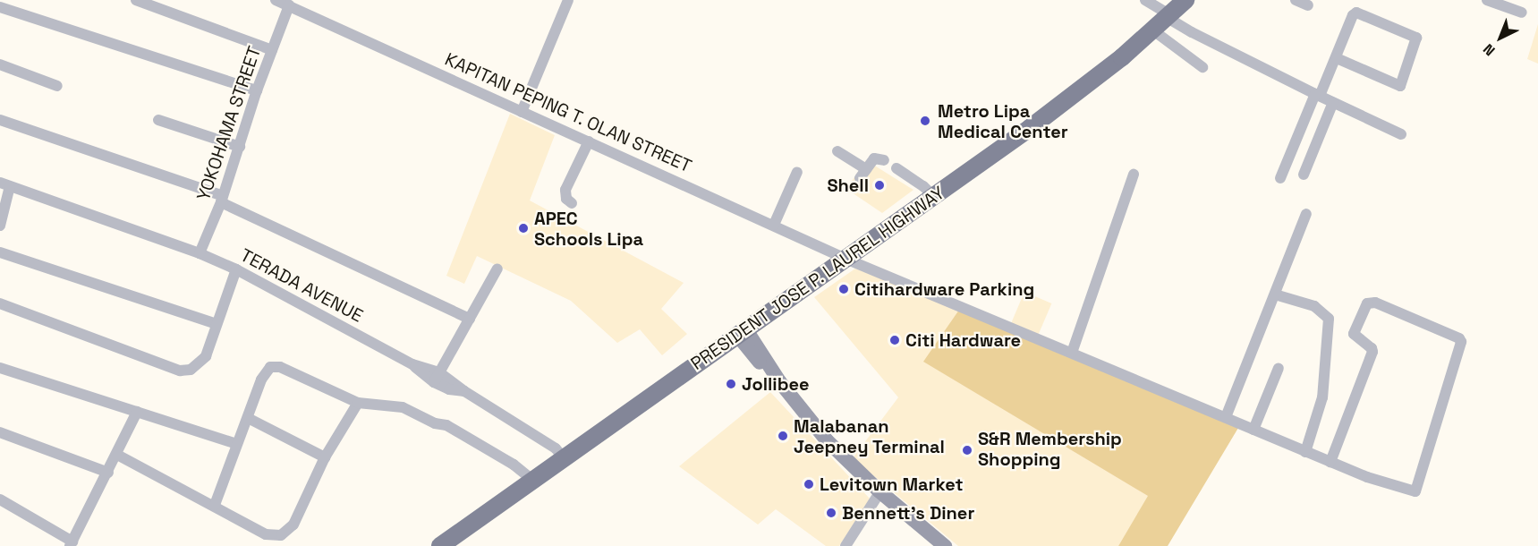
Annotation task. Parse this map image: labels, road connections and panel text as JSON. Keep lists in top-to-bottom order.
{
  "streets": {
    "main road": ["PRESIDENT JOSE P. LAUREL HIGHWAY"],
    "street": ["KAPITAN PEPING T. OLAN STREET", "YOKOHAMA STREET", "TERADA AVENUE"]
  },
  "crossings": [
    ["KAPITAN PEPING T. OLAN STREET", "YOKOHAMA STREET"],
    ["KAPITAN PEPING T. OLAN STREET", "PRESIDENT JOSE P. LAUREL HIGHWAY"],
    ["YOKOHAMA STREET", "TERADA AVENUE"],
    ["PRESIDENT JOSE P. LAUREL HIGHWAY", "TERADA AVENUE"]
  ],
  "places": [
    "Metro Lipa Medical Center",
    "Shell",
    "APEC Schools Lipa",
    "Citihardware Parking",
    "Citi Hardware",
    "Jollibee",
    "Malabanan Jeepney Terminal",
    "S&R Membership Shopping",
    "Levitown Market",
    "Bennett's Diner"
  ],
  "north": "bottom left"
}
